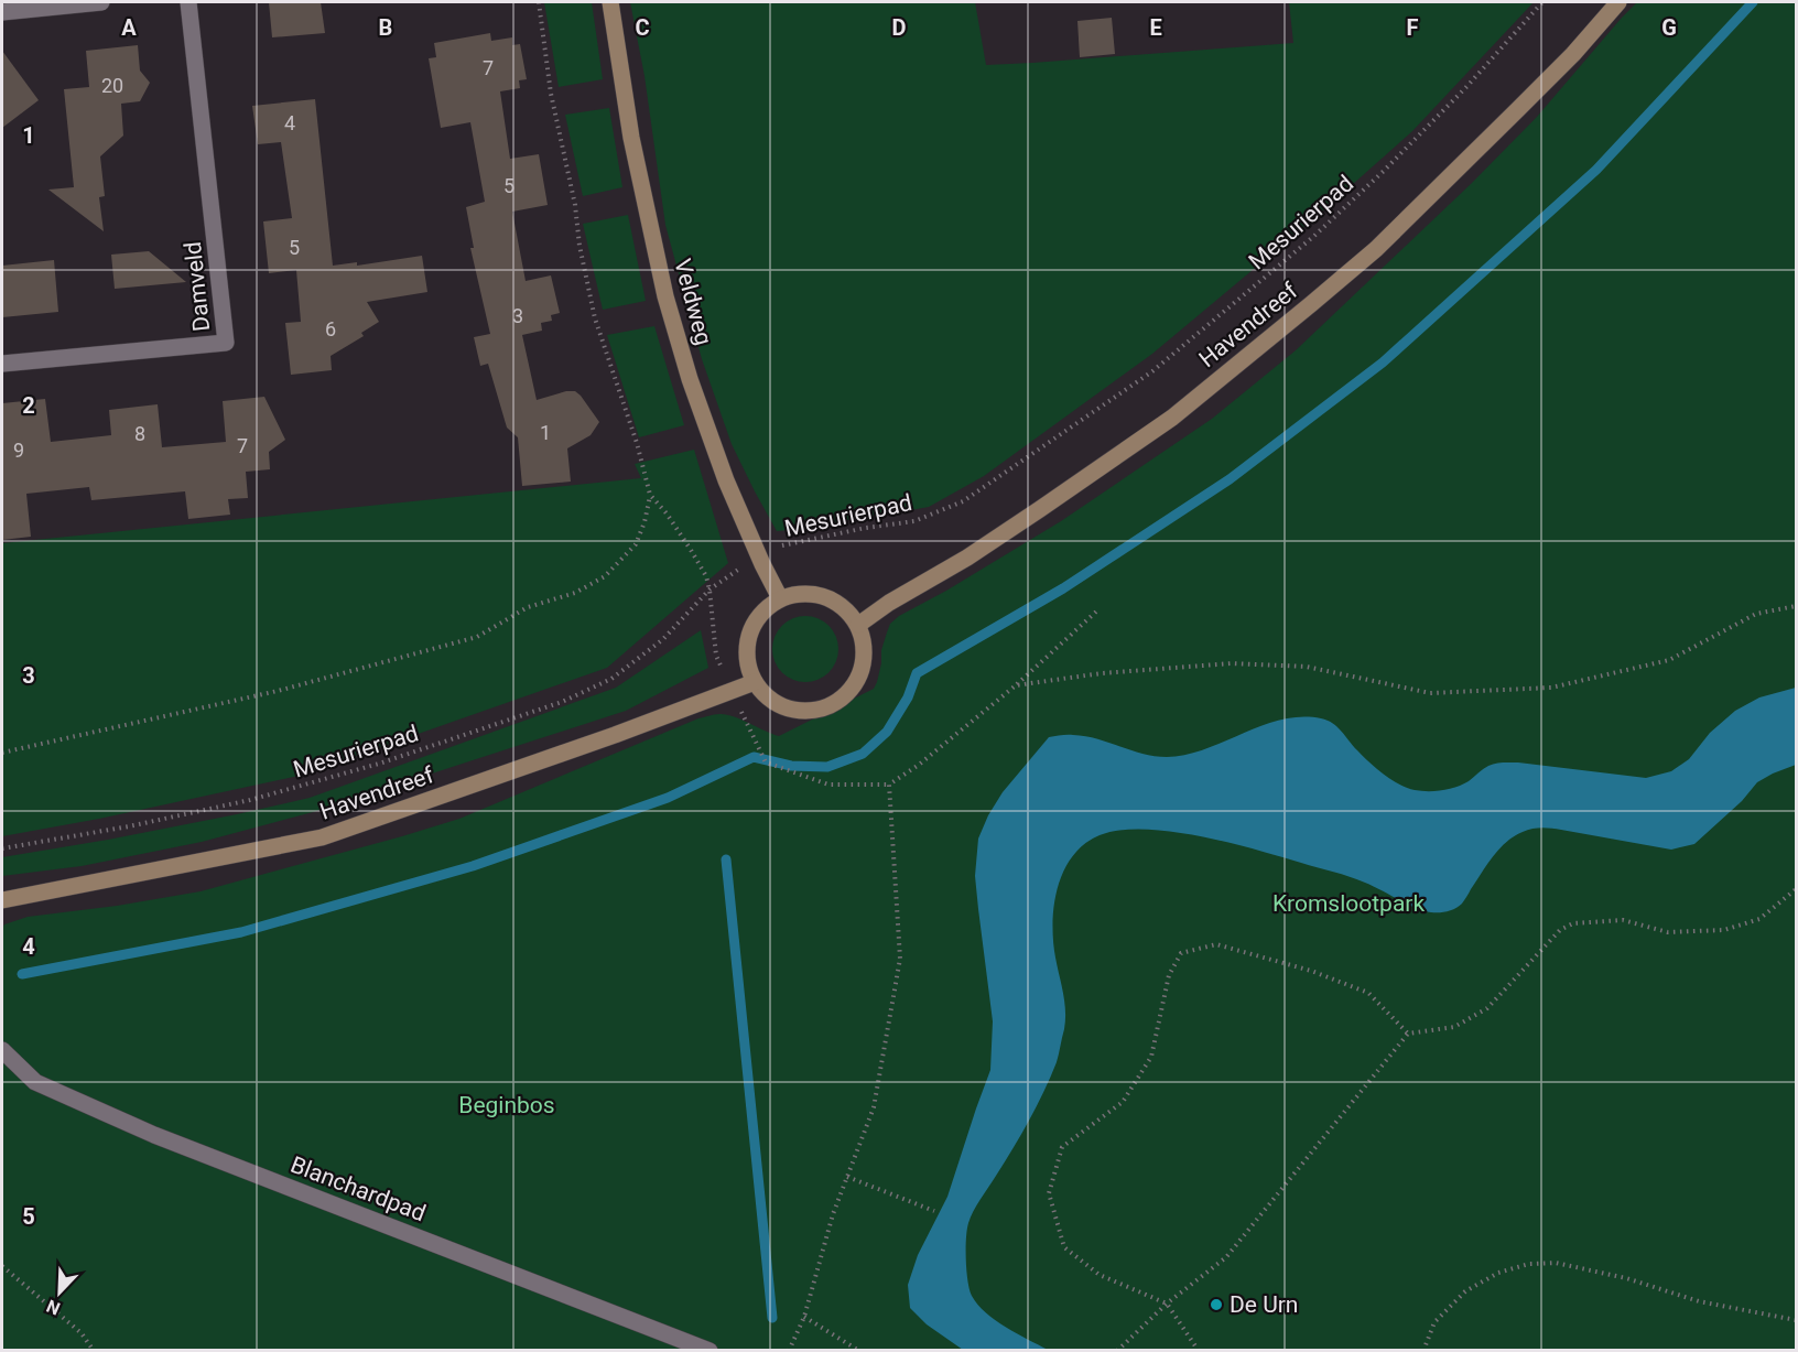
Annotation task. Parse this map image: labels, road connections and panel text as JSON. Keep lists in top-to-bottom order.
{
  "streets": {
    "street": [
      "Damveld",
      "Veldweg",
      "Havendreef",
      "Blanchardpad"
    ],
    "path": ["Mesurierpad"]
  },
  "crossings": [
    ["Mesurierpad", "Veldweg"],
    ["Veldweg", "Havendreef"]
  ],
  "parks": ["Kromslootpark", "Beginbos"],
  "places": ["De Urn"],
  "house_numbers": [
    "7",
    "20",
    "4",
    "5",
    "5",
    "3",
    "6",
    "1",
    "8",
    "7",
    "9"
  ],
  "north": "bottom left",
  "grid": {
    "columns": [
      "A",
      "B",
      "C",
      "D",
      "E",
      "F",
      "G"
    ],
    "rows": [
      "1",
      "2",
      "3",
      "4",
      "5"
    ]
  }
}
